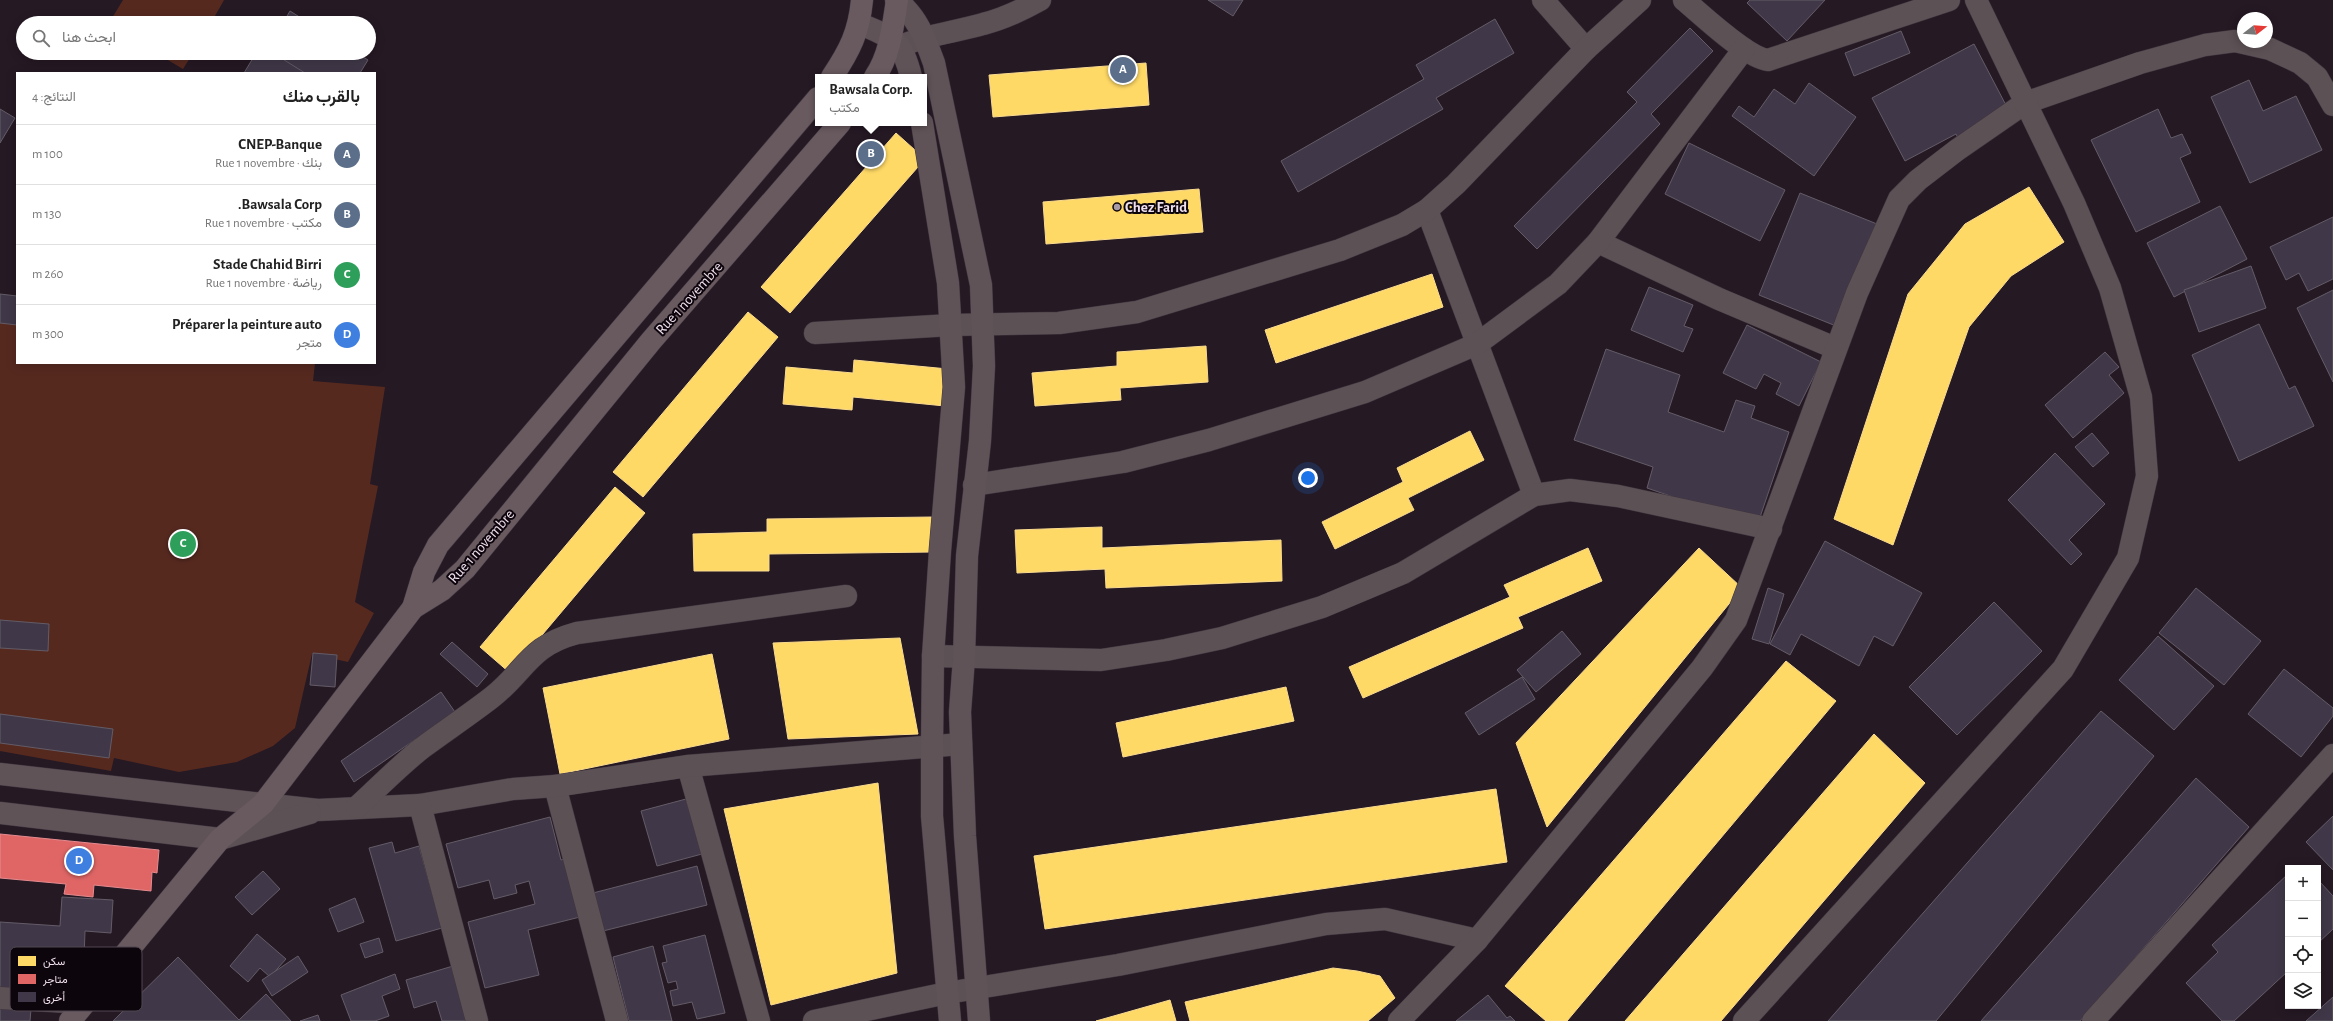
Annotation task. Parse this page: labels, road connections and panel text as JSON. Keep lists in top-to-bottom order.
{
  "streets": {
    "main road": ["Rue 1 novembre"]
  },
  "places": ["Chez Farid"],
  "legend": ["سكن", "متاجر", "أخرى"],
  "north": "right",
  "page": {
    "search": "ابحث هنا",
    "pins": [
      "A",
      "B",
      "C",
      "D"
    ],
    "heading": ["بالقرب منك", "النتائج: 4"],
    "popup": ["Bawsala Corp.", "مكتب"],
    "list": [
      {
        "mark": "A",
        "name": "CNEP-Banque",
        "note": "بنك · Rue 1 novembre",
        "value": "100 m"
      },
      {
        "mark": "B",
        "name": "Bawsala Corp.",
        "note": "مكتب · Rue 1 novembre",
        "value": "130 m"
      },
      {
        "mark": "C",
        "name": "Stade Chahid Birri",
        "note": "رياضة · Rue 1 novembre",
        "value": "260 m"
      },
      {
        "mark": "D",
        "name": "Préparer la peinture auto",
        "note": "متجر",
        "value": "300 m"
      }
    ],
    "map_buttons": ["+", "−"]
  }
}
